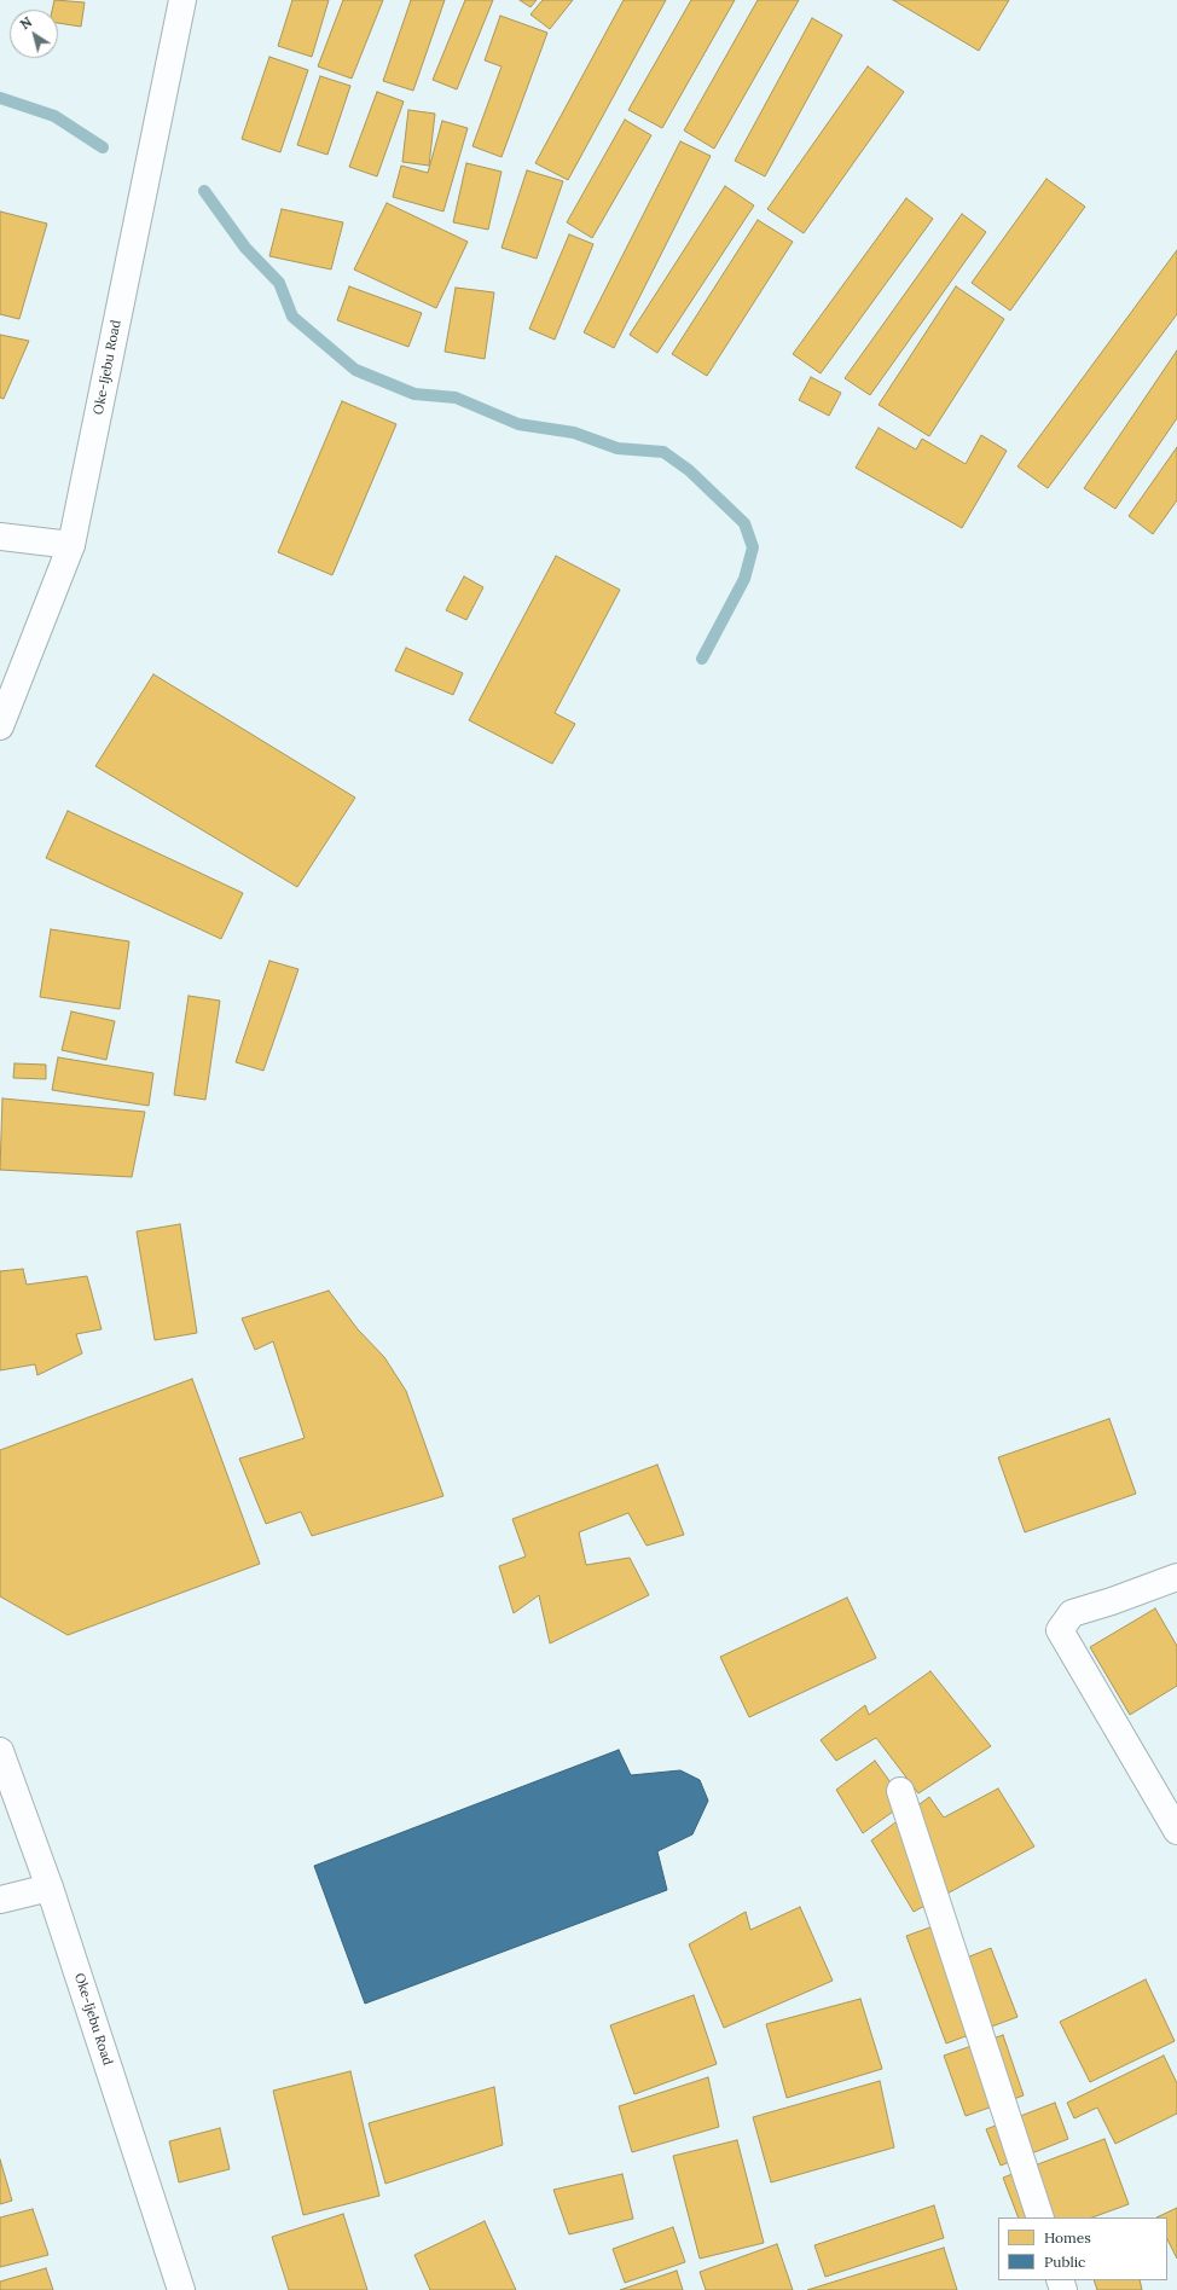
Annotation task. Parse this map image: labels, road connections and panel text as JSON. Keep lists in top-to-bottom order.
{
  "streets": {
    "main road": ["Oke-Ijebu Road"]
  },
  "legend": ["Homes", "Public"],
  "north": "top left"
}
